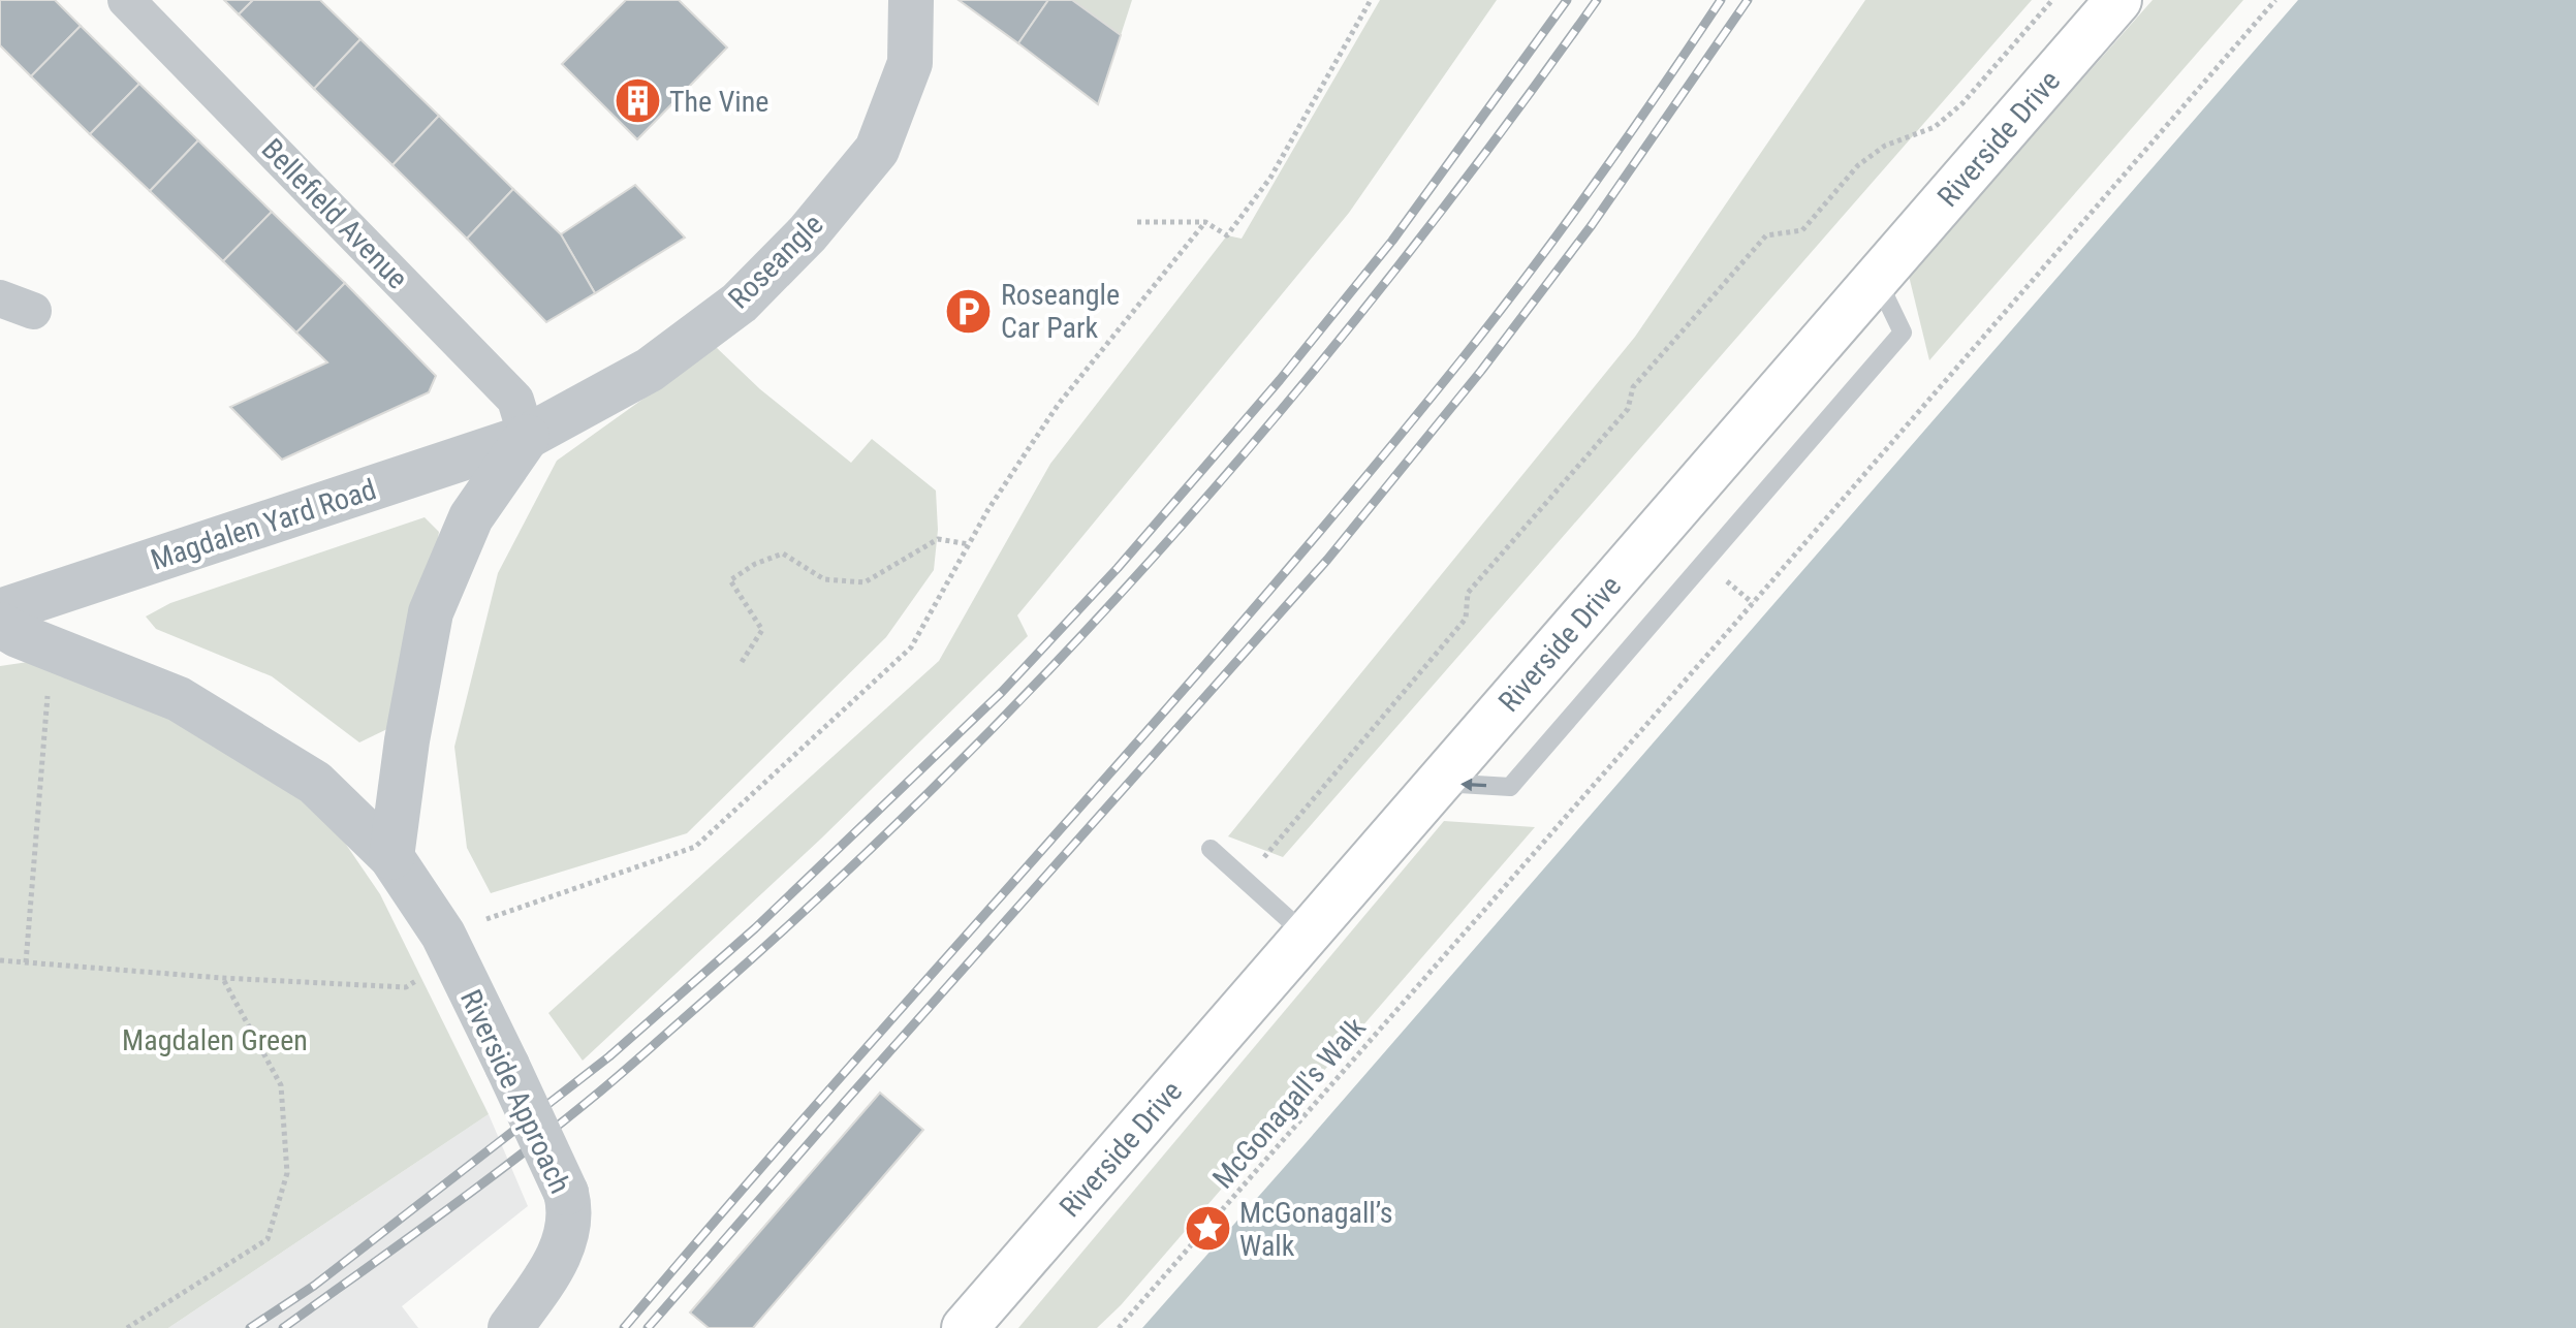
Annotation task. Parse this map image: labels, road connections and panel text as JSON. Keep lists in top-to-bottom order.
{
  "streets": {
    "main road": ["Riverside Drive"],
    "street": [
      "Bellefield Avenue",
      "Roseangle",
      "Magdalen Yard Road",
      "Riverside Approach"
    ],
    "path": ["McGonagall's Walk"]
  },
  "crossings": [
    ["Bellefield Avenue", "Roseangle"],
    ["Bellefield Avenue", "Magdalen Yard Road"],
    ["Roseangle", "Magdalen Yard Road"]
  ],
  "parks": ["Magdalen Green"],
  "places": {
    "building": ["The Vine"],
    "parking": ["Roseangle Car Park"],
    "place": ["McGonagall’s Walk"]
  }
}
